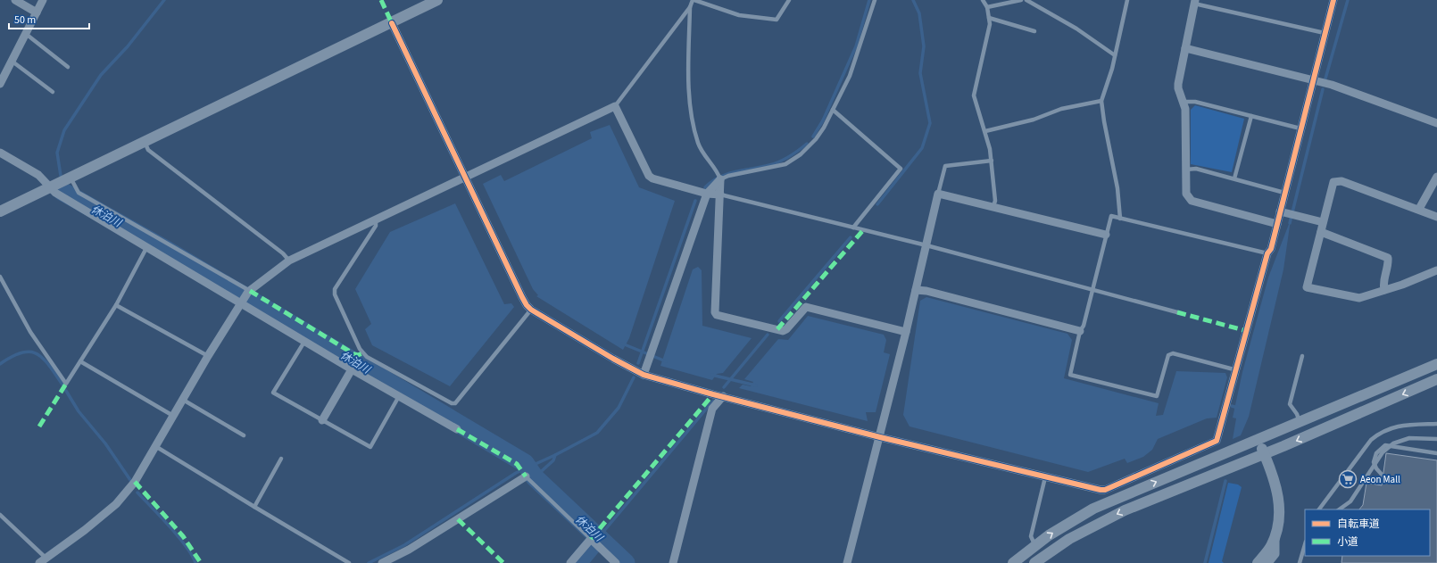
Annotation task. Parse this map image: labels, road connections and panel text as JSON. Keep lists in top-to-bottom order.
{
  "water": ["休泊川"],
  "places": {
    "supermarket": ["Aeon Mall"]
  },
  "legend": ["自転車道", "小道"],
  "scale_bar": "50 m"
}
